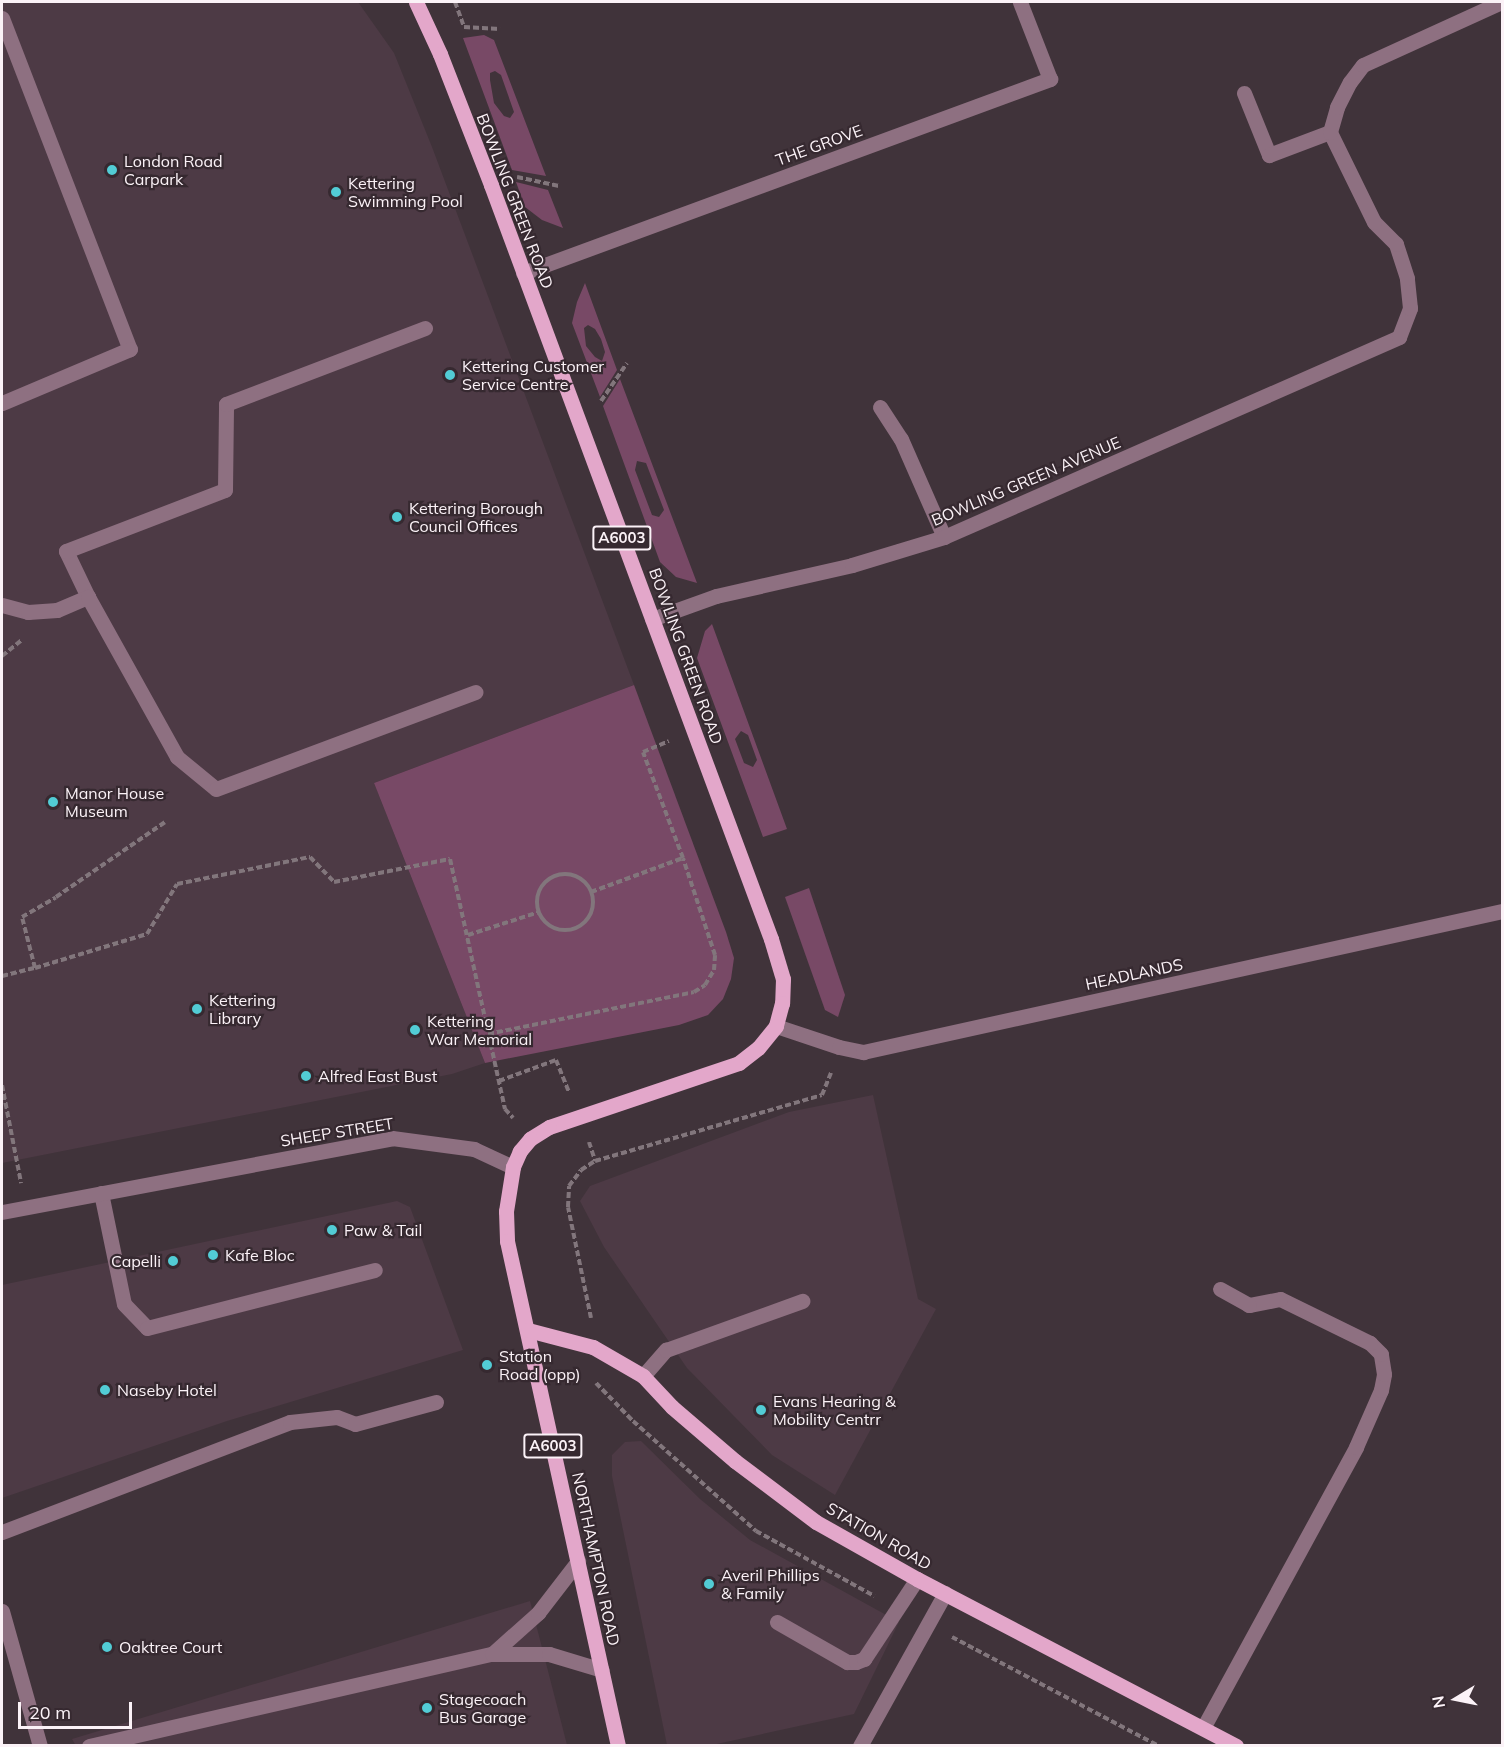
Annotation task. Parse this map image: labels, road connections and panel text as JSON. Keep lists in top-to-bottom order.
{
  "streets": {
    "main road": [
      "BOWLING GREEN ROAD",
      "A6003",
      "STATION ROAD",
      "NORTHAMPTON ROAD"
    ],
    "street": [
      "THE GROVE",
      "BOWLING GREEN AVENUE",
      "HEADLANDS",
      "SHEEP STREET"
    ]
  },
  "crossings": [
    ["THE GROVE", "BOWLING GREEN ROAD"],
    ["BOWLING GREEN ROAD", "BOWLING GREEN AVENUE"],
    ["BOWLING GREEN ROAD", "A6003"],
    ["BOWLING GREEN ROAD", "HEADLANDS"],
    ["A6003", "HEADLANDS"],
    ["A6003", "SHEEP STREET"],
    ["A6003", "NORTHAMPTON ROAD"],
    ["SHEEP STREET", "NORTHAMPTON ROAD"],
    ["STATION ROAD", "NORTHAMPTON ROAD"]
  ],
  "places": [
    "London Road Carpark",
    "Kettering Swimming Pool",
    "Kettering Customer Service Centre",
    "Kettering Borough Council Offices",
    "Manor House Museum",
    "Kettering Library",
    "Kettering War Memorial",
    "Alfred East Bust",
    "Paw & Tail",
    "Kafe Bloc",
    "Capelli",
    "Station Road (opp)",
    "Naseby Hotel",
    "Evans Hearing & Mobility Centrr",
    "Averil Phillips & Family",
    "Oaktree Court",
    "Stagecoach Bus Garage"
  ],
  "scale_bar": "20 m",
  "north": "left"
}
